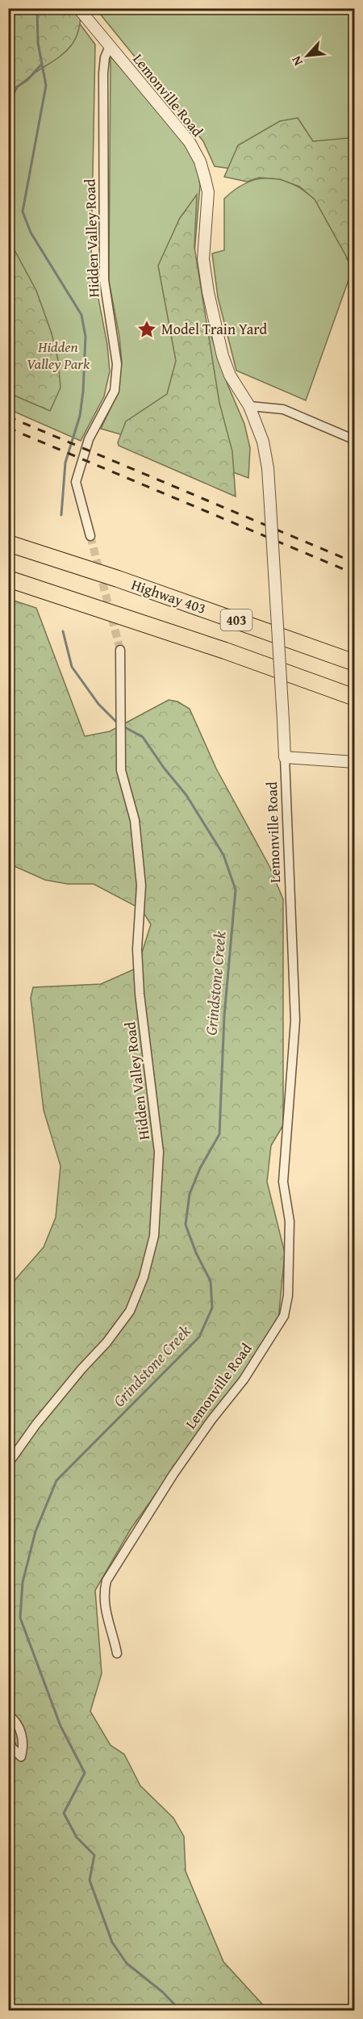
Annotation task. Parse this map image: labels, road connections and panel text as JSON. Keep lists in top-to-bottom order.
{
  "streets": {
    "highway": ["Highway 403", "403"],
    "street": ["Lemonville Road", "Hidden Valley Road"]
  },
  "crossings": [
    ["Lemonville Road", "Hidden Valley Road"]
  ],
  "water": ["Grindstone Creek"],
  "parks": ["Hidden Valley Park"],
  "places": {
    "place": ["Model Train Yard"]
  },
  "north": "bottom left"
}
